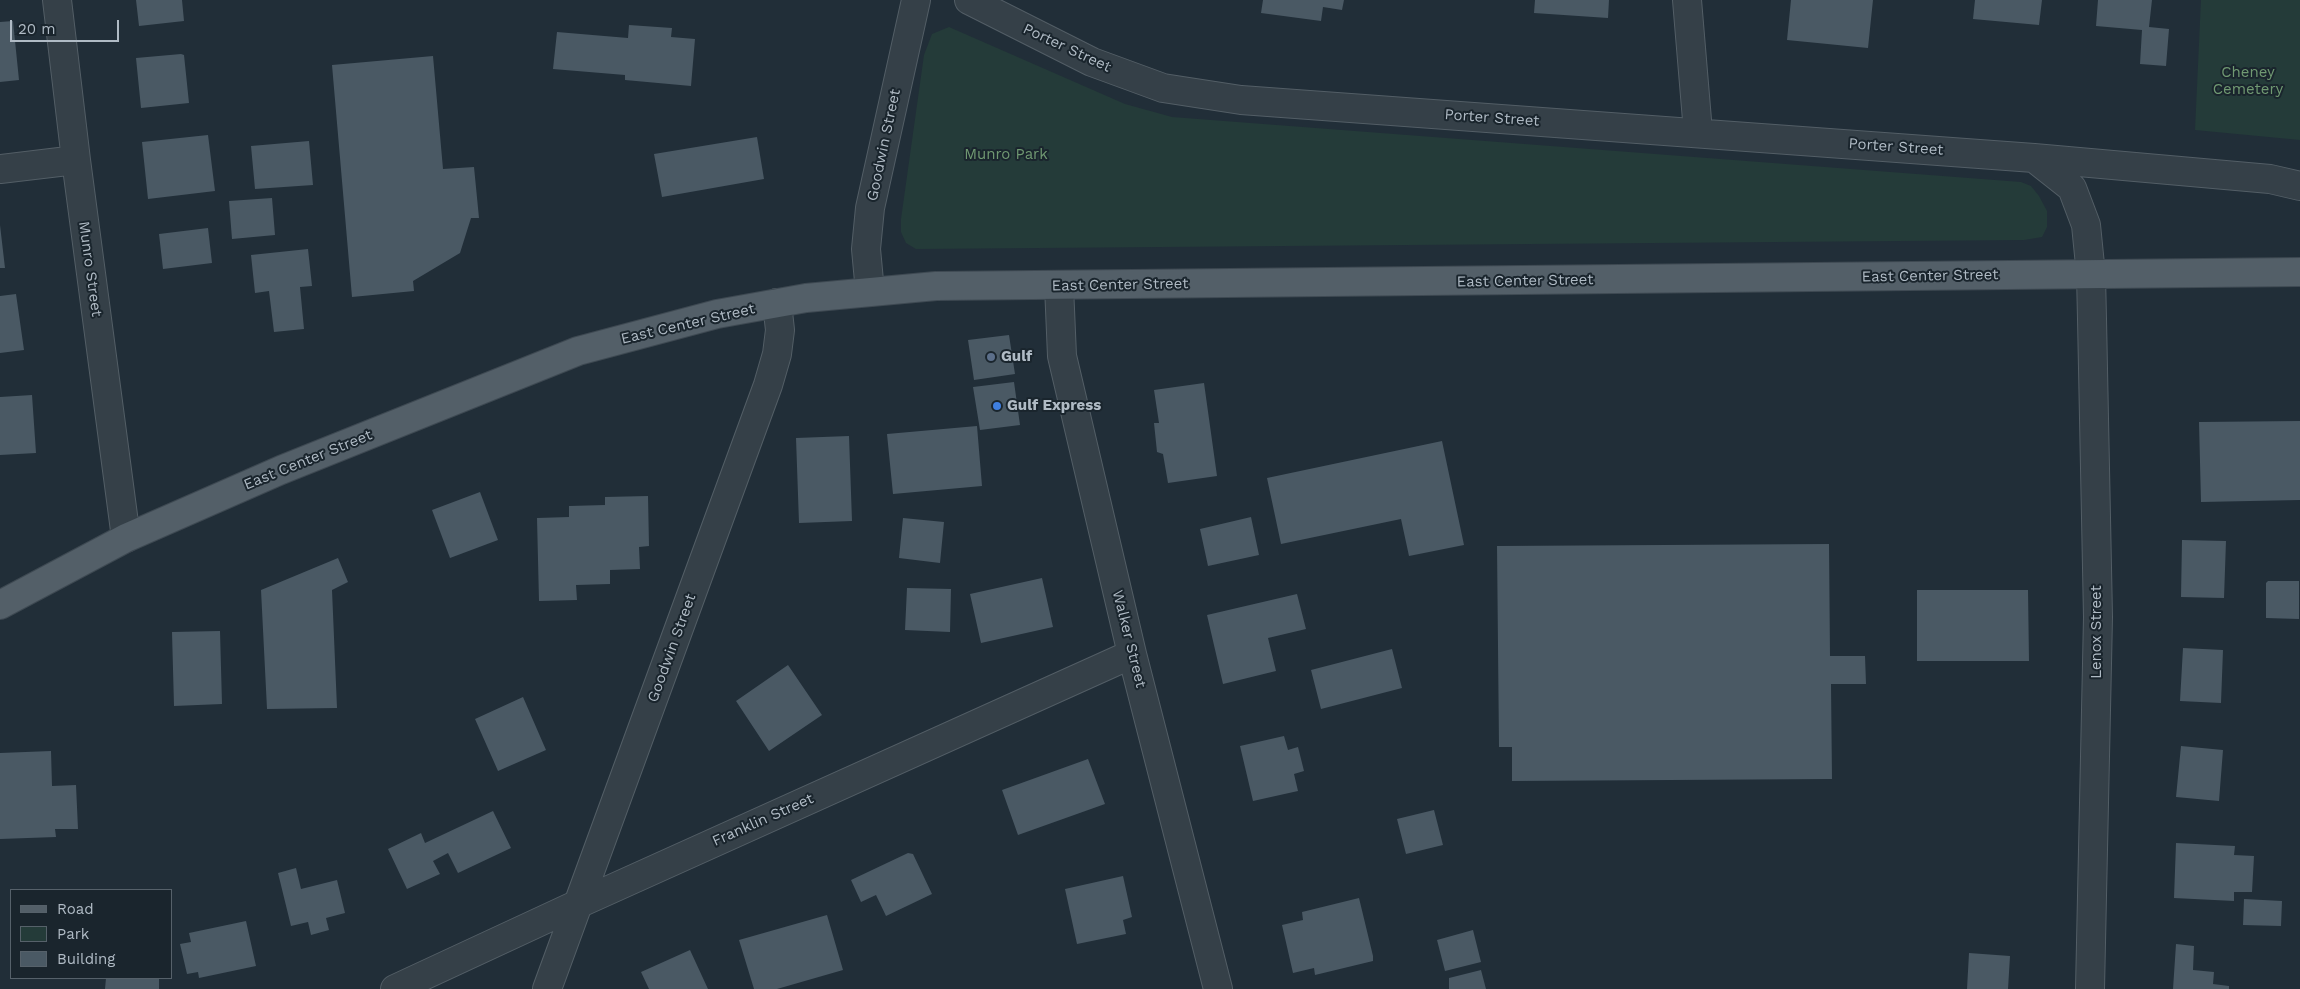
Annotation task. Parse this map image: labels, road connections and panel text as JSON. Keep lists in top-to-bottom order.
{
  "streets": {
    "main road": ["East Center Street"],
    "street": [
      "Porter Street",
      "Goodwin Street",
      "Munro Street",
      "Lenox Street",
      "Walker Street",
      "Franklin Street"
    ]
  },
  "crossings": [
    ["Goodwin Street", "East Center Street"],
    ["Goodwin Street", "Franklin Street"],
    ["Munro Street", "East Center Street"],
    ["East Center Street", "Lenox Street"],
    ["East Center Street", "Walker Street"],
    ["Walker Street", "Franklin Street"]
  ],
  "parks": ["Cheney Cemetery", "Munro Park"],
  "places": ["Gulf", "Gulf Express"],
  "legend": ["Road", "Park", "Building"],
  "scale_bar": "20 m"
}
